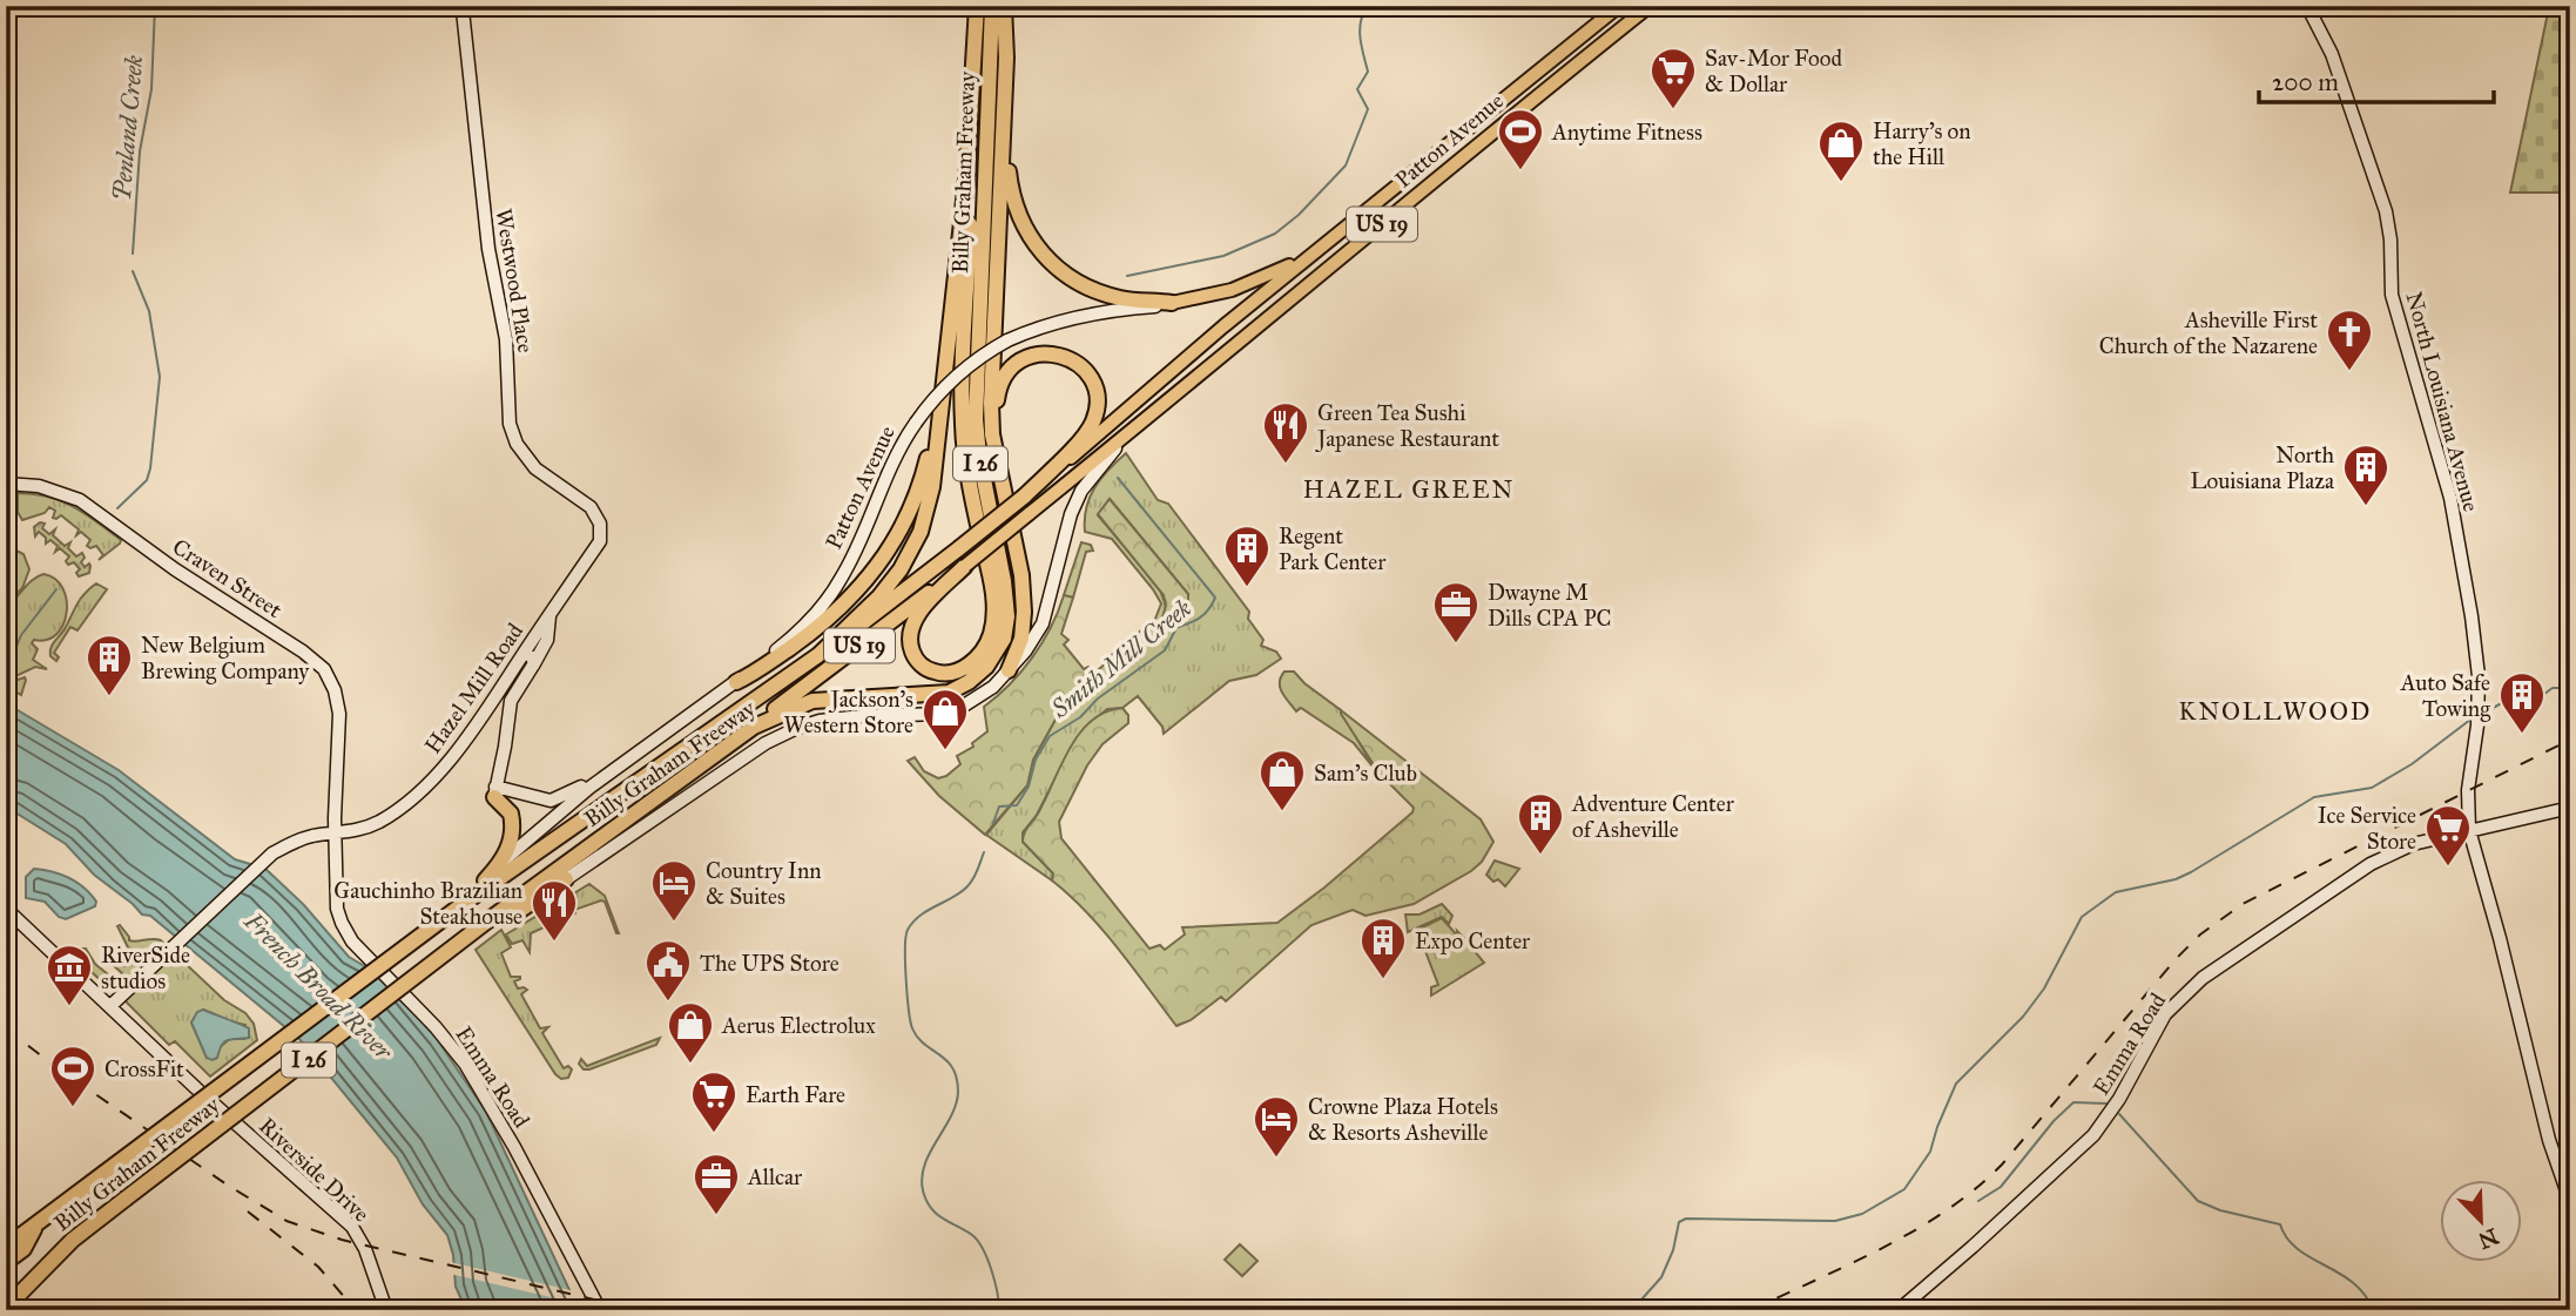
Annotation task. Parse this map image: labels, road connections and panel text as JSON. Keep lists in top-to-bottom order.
{
  "streets": {
    "highway": [
      "Patton Avenue",
      "Billy Graham Freeway",
      "US 19",
      "I 26"
    ],
    "street": [
      "Westwood Place",
      "North Louisiana Avenue",
      "Craven Street",
      "Hazel Mill Road",
      "Emma Road",
      "Riverside Drive"
    ]
  },
  "crossings": [
    ["Patton Avenue", "Billy Graham Freeway"],
    ["Billy Graham Freeway", "I 26"],
    ["Westwood Place", "Hazel Mill Road"],
    ["North Louisiana Avenue", "Emma Road"],
    ["Craven Street", "Hazel Mill Road"],
    ["Craven Street", "Emma Road"],
    ["Hazel Mill Road", "Emma Road"]
  ],
  "districts": ["HAZEL GREEN", "KNOLLWOOD"],
  "water": ["Penland Creek", "Smith Mill Creek", "French Broad River"],
  "places": {
    "supermarket": ["Sav-Mor Food & Dollar", "Ice Service Store", "Earth Fare"],
    "sports": ["Anytime Fitness", "CrossFit"],
    "shop": [
      "Harry's on the Hill",
      "Jackson's Western Store",
      "Sam's Club",
      "Aerus Electrolux"
    ],
    "church": ["Asheville First Church of the Nazarene"],
    "restaurant": ["Green Tea Sushi Japanese Restaurant", "Gauchinho Brazilian Steakhouse"],
    "building": [
      "North Louisiana Plaza",
      "Regent Park Center",
      "New Belgium Brewing Company",
      "Auto Safe Towing",
      "Adventure Center of Asheville",
      "Expo Center"
    ],
    "office": ["Dwayne M Dills CPA PC", "Allcar"],
    "hotel": ["Country Inn & Suites", "Crowne Plaza Hotels & Resorts Asheville"],
    "public building": ["The UPS Store"],
    "museum": ["RiverSide studios"]
  },
  "scale_bar": "200 m",
  "north": "bottom right"
}
